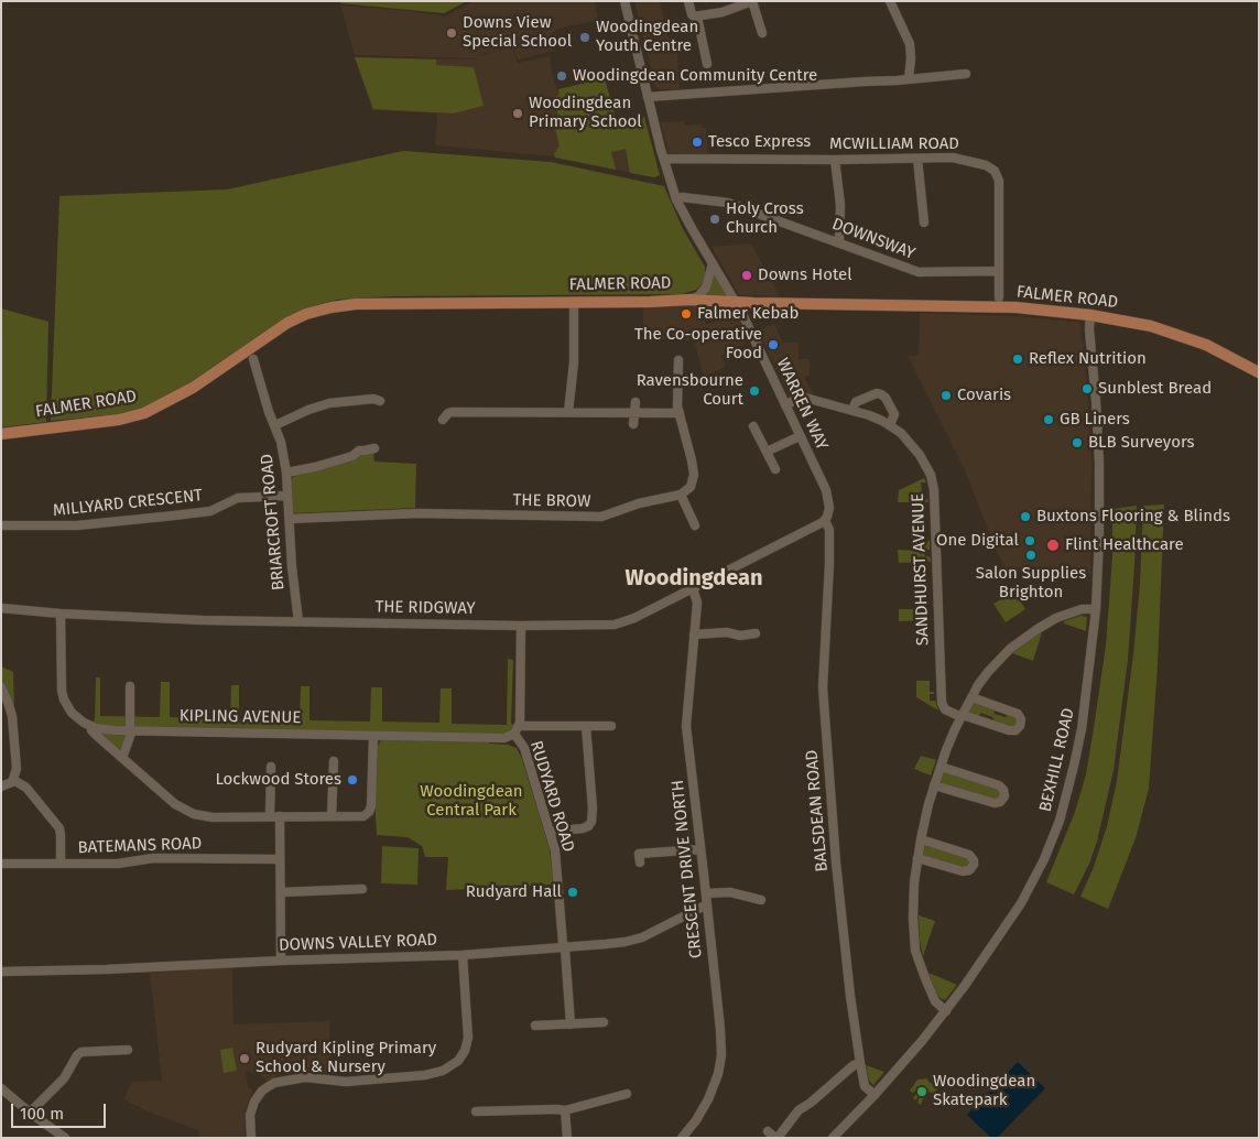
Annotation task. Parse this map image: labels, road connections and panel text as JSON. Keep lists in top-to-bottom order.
{
  "streets": {
    "main road": ["FALMER ROAD"],
    "street": [
      "MCWILLIAM ROAD",
      "DOWNSWAY",
      "WARREN WAY",
      "THE BROW",
      "MILLYARD CRESCENT",
      "BRIARCROFT ROAD",
      "SANDHURST AVENUE",
      "THE RIDGWAY",
      "KIPLING AVENUE",
      "BEXHILL ROAD",
      "RUDYARD ROAD",
      "BALSDEAN ROAD",
      "BATEMANS ROAD",
      "CRESCENT DRIVE NORTH",
      "DOWNS VALLEY ROAD"
    ]
  },
  "crossings": [
    ["MCWILLIAM ROAD", "DOWNSWAY"],
    ["MCWILLIAM ROAD", "WARREN WAY"],
    ["DOWNSWAY", "WARREN WAY"],
    ["FALMER ROAD", "WARREN WAY"],
    ["FALMER ROAD", "BEXHILL ROAD"],
    ["WARREN WAY", "SANDHURST AVENUE"],
    ["WARREN WAY", "THE RIDGWAY"],
    ["WARREN WAY", "BALSDEAN ROAD"],
    ["THE BROW", "BRIARCROFT ROAD"],
    ["MILLYARD CRESCENT", "BRIARCROFT ROAD"],
    ["BRIARCROFT ROAD", "THE RIDGWAY"],
    ["THE RIDGWAY", "RUDYARD ROAD"],
    ["THE RIDGWAY", "BALSDEAN ROAD"],
    ["THE RIDGWAY", "CRESCENT DRIVE NORTH"],
    ["KIPLING AVENUE", "RUDYARD ROAD"],
    ["BEXHILL ROAD", "BALSDEAN ROAD"],
    ["RUDYARD ROAD", "DOWNS VALLEY ROAD"],
    ["CRESCENT DRIVE NORTH", "DOWNS VALLEY ROAD"]
  ],
  "districts": ["Woodingdean"],
  "parks": ["Woodingdean Central Park"],
  "places": [
    "Downs View Special School",
    "Woodingdean Youth Centre",
    "Woodingdean Community Centre",
    "Woodingdean Primary School",
    "Tesco Express",
    "Holy Cross Church",
    "Downs Hotel",
    "Falmer Kebab",
    "The Co-operative Food",
    "Reflex Nutrition",
    "Sunblest Bread",
    "Ravensbourne Court",
    "Covaris",
    "GB Liners",
    "BLB Surveyors",
    "Buxtons Flooring & Blinds",
    "One Digital",
    "Flint Healthcare",
    "Salon Supplies Brighton",
    "Lockwood Stores",
    "Rudyard Hall",
    "Rudyard Kipling Primary School & Nursery",
    "Woodingdean Skatepark"
  ],
  "scale_bar": "100 m"
}
